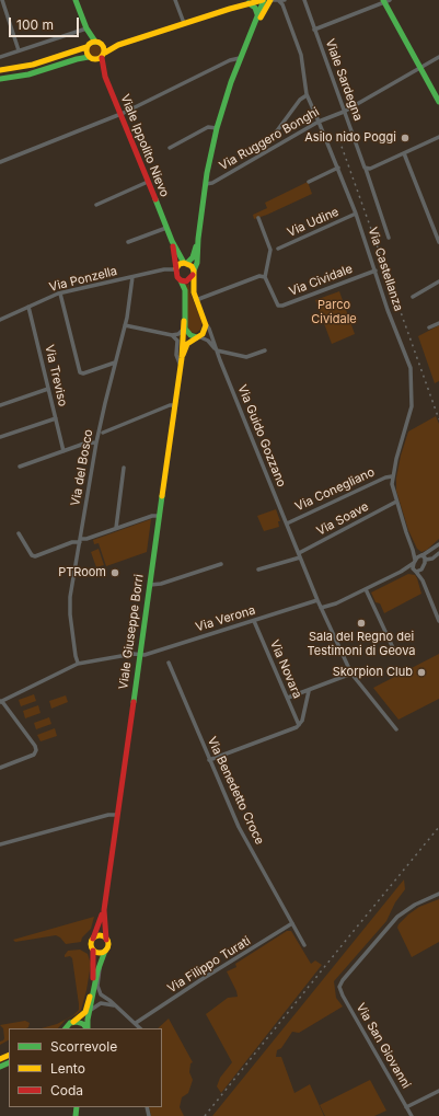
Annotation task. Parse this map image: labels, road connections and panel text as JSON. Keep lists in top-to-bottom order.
{
  "streets": {
    "main road": ["Viale Ippolito Nievo", "Viale Giuseppe Borri"],
    "street": [
      "Viale Sardegna",
      "Via Ruggero Bonghi",
      "Via Udine",
      "Via Castellanza",
      "Via Ponzella",
      "Via Cividale",
      "Via Treviso",
      "Via Guido Gozzano",
      "Via del Bosco",
      "Via Conegliano",
      "Via Soave",
      "Via Verona",
      "Via Novara",
      "Via Benedetto Croce",
      "Via Filippo Turati",
      "Via San Giovanni"
    ]
  },
  "crossings": [
    ["Viale Sardegna", "Via Ruggero Bonghi"],
    ["Via Ruggero Bonghi", "Via Castellanza"],
    ["Viale Ippolito Nievo", "Via Ponzella"],
    ["Viale Ippolito Nievo", "Viale Giuseppe Borri"],
    ["Via Udine", "Via Castellanza"],
    ["Via Castellanza", "Via Cividale"],
    ["Via Castellanza", "Via Conegliano"],
    ["Via Castellanza", "Via Soave"],
    ["Via Ponzella", "Via Treviso"],
    ["Via Ponzella", "Via del Bosco"],
    ["Via Ponzella", "Viale Giuseppe Borri"],
    ["Via Guido Gozzano", "Via Conegliano"],
    ["Via Guido Gozzano", "Via Soave"],
    ["Via Guido Gozzano", "Via Verona"],
    ["Via Verona", "Viale Giuseppe Borri"],
    ["Via Verona", "Via Novara"],
    ["Via Benedetto Croce", "Via Filippo Turati"]
  ],
  "parks": ["Parco Cividale"],
  "places": [
    "Asilo nido Poggi",
    "PTRoom",
    "Sala del Regno dei Testimoni di Geova",
    "Skorpion Club"
  ],
  "legend": ["Scorrevole", "Lento", "Coda"],
  "scale_bar": "100 m"
}
